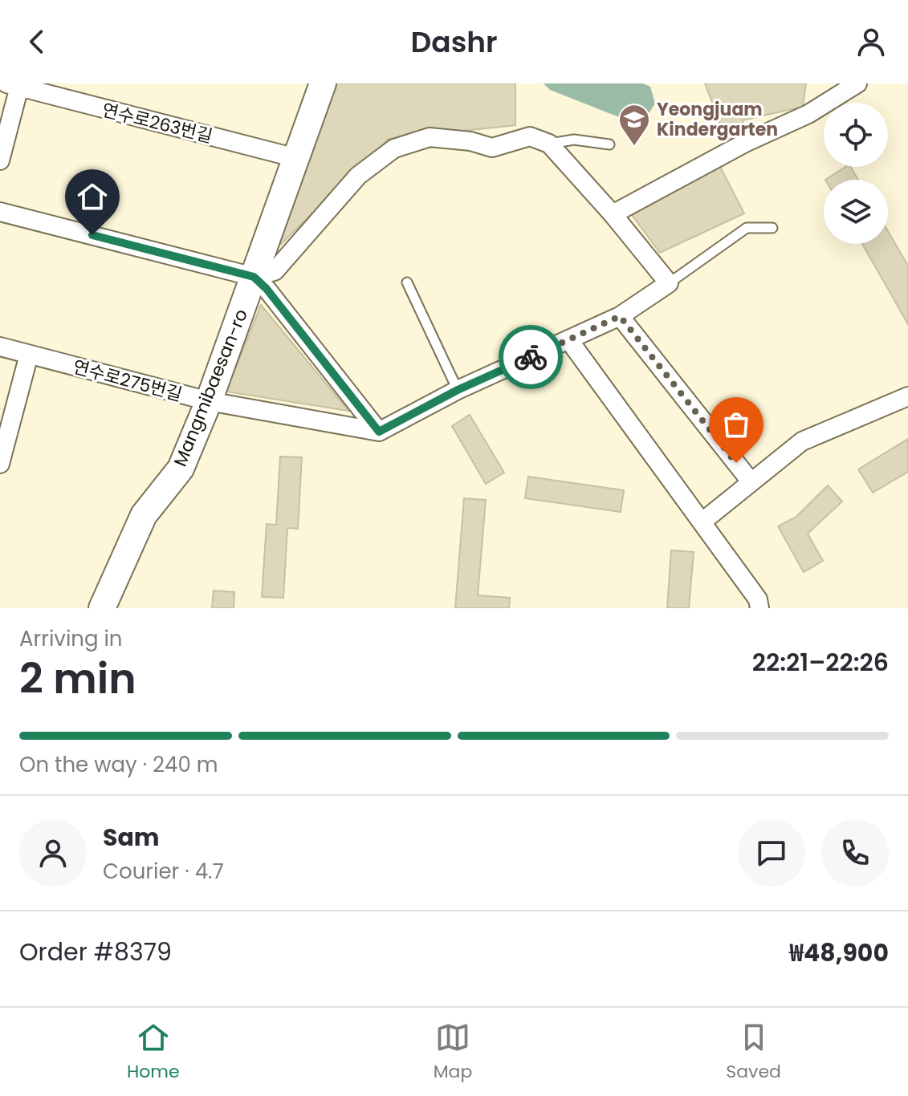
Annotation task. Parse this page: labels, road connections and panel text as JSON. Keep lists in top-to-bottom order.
{
  "streets": {
    "street": ["연수로263번길", "연수로275번길", "Mangmibaesan-ro"]
  },
  "crossings": [
    ["연수로263번길", "Mangmibaesan-ro"],
    ["연수로275번길", "Mangmibaesan-ro"]
  ],
  "places": {
    "school or university": ["Yeongjuam Kindergarten"]
  },
  "page": {
    "header": "Dashr",
    "heading": ["2 min", "Arriving in", "22:21–22:26"],
    "panel": [
      "Sam",
      "Courier · 4.7",
      "Order #8379",
      "₩48,900"
    ],
    "bar": "On the way · 240 m",
    "tabs": ["Home", "Map", "Saved"]
  }
}
